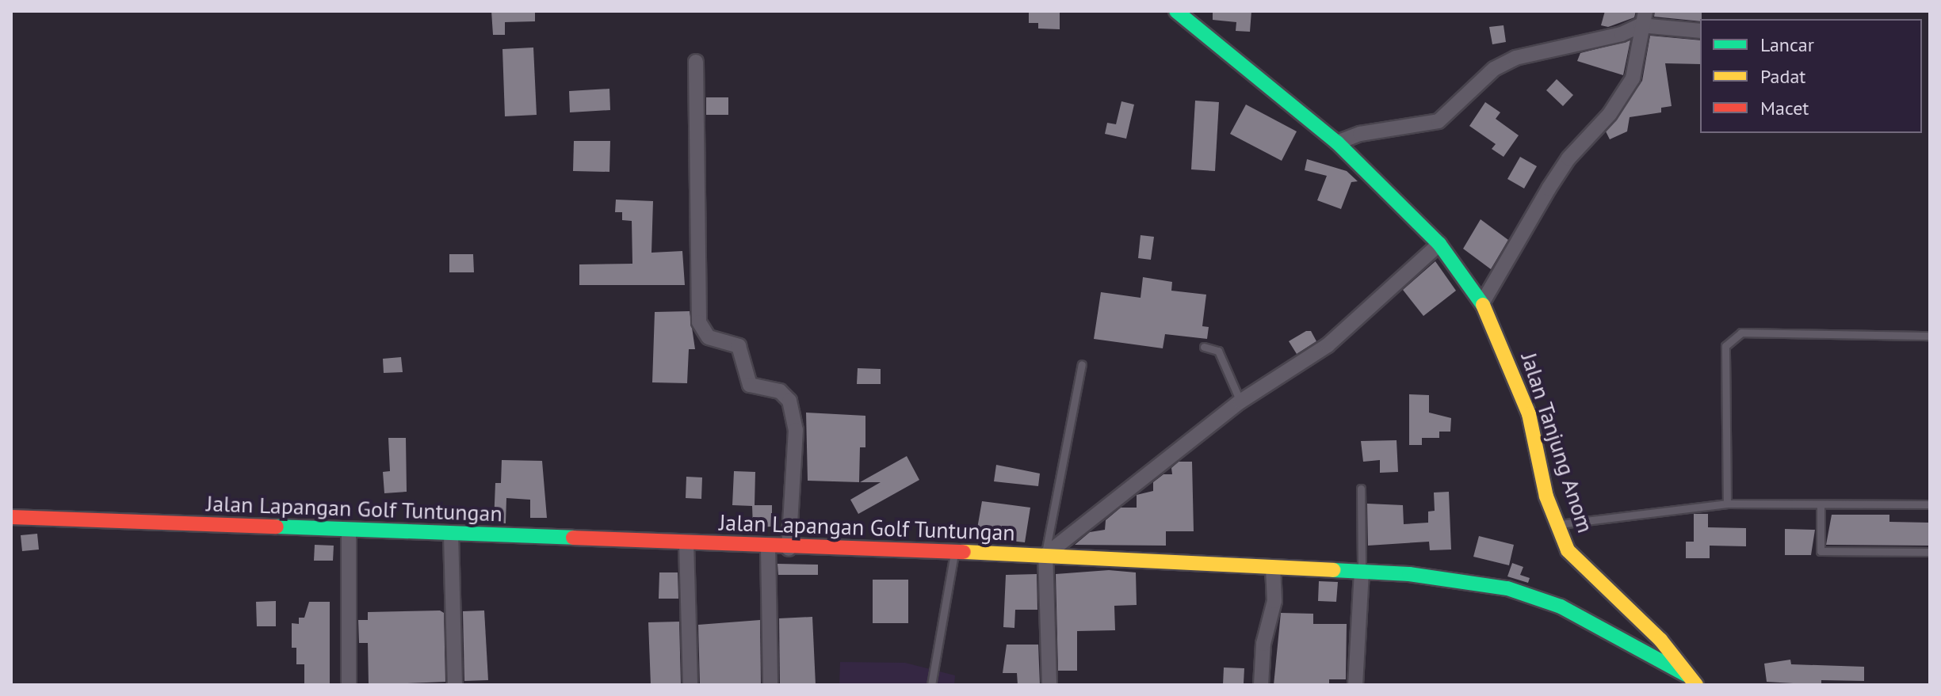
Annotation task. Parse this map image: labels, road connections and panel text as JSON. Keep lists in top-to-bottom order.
{
  "streets": {
    "street": ["Jalan Tanjung Anom", "Jalan Lapangan Golf Tuntungan"]
  },
  "crossings": [
    ["Jalan Tanjung Anom", "Jalan Lapangan Golf Tuntungan"]
  ],
  "legend": ["Lancar", "Padat", "Macet"]
}
